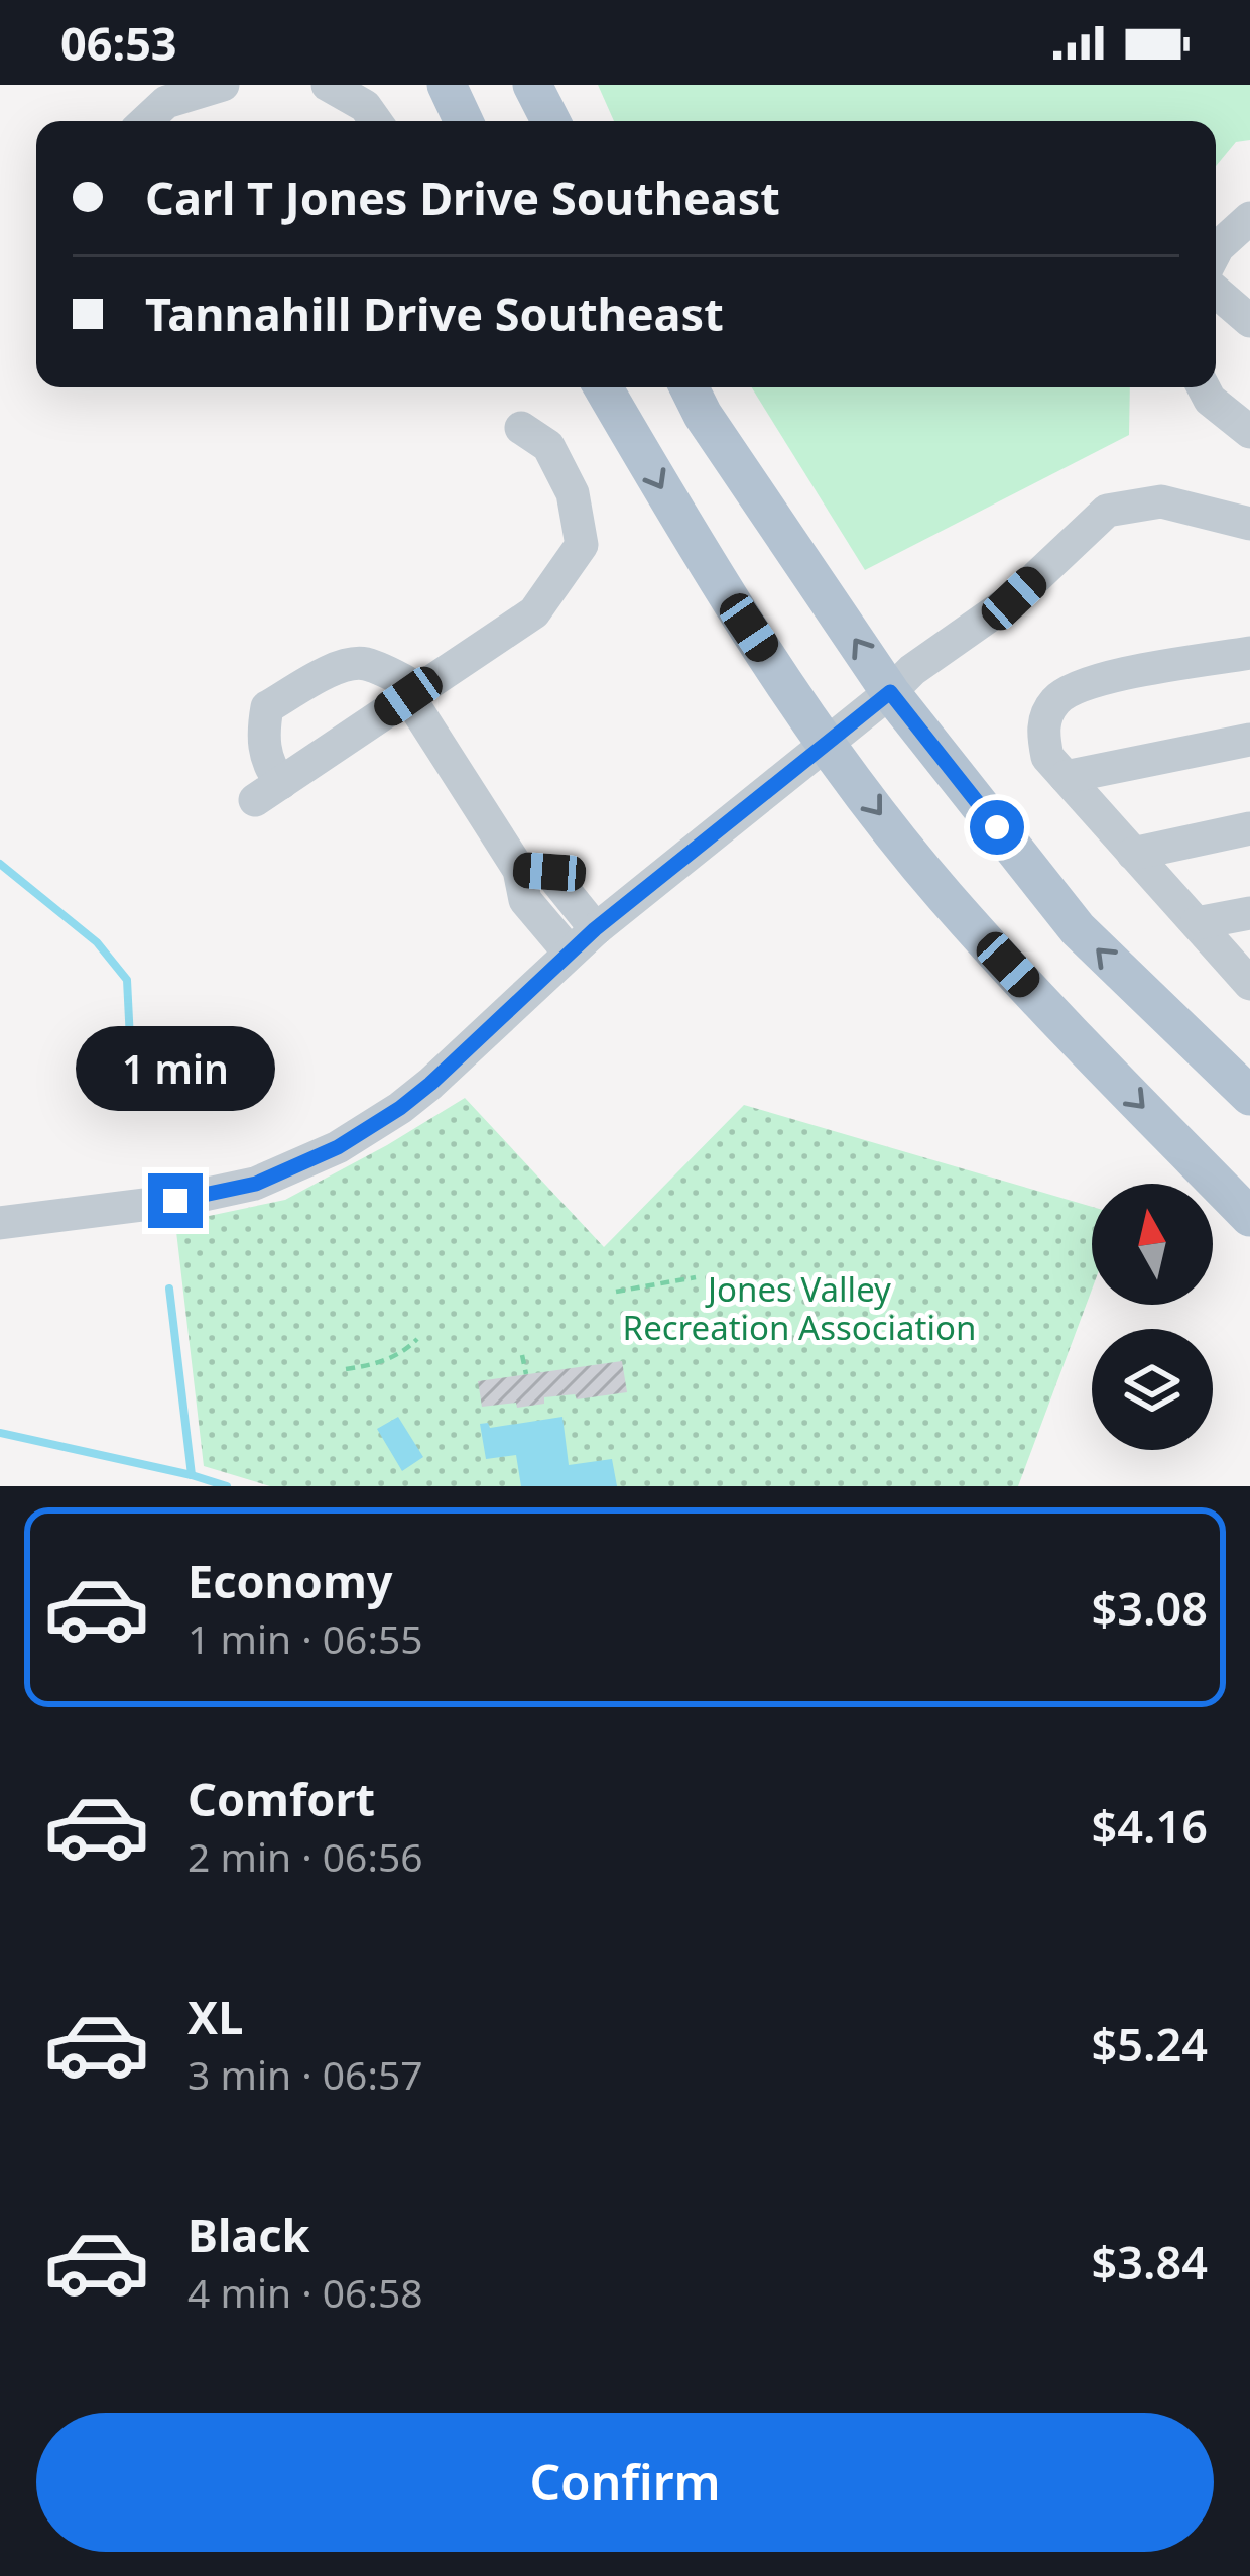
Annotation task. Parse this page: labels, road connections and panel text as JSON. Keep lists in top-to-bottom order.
{
  "parks": ["Jones Valley Recreation Association"],
  "north": "top",
  "page": {
    "status": "06:53",
    "banner": ["Carl T Jones Drive Southeast", "Tannahill Drive Southeast"],
    "bubble": "1 min",
    "list": [
      {
        "name": "Economy",
        "note": "1 min · 06:55",
        "value": "$3.08"
      },
      {
        "name": "Comfort",
        "note": "2 min · 06:56",
        "value": "$4.16"
      },
      {
        "name": "XL",
        "note": "3 min · 06:57",
        "value": "$5.24"
      },
      {
        "name": "Black",
        "note": "4 min · 06:58",
        "value": "$3.84"
      }
    ],
    "buttons": "Confirm"
  }
}
